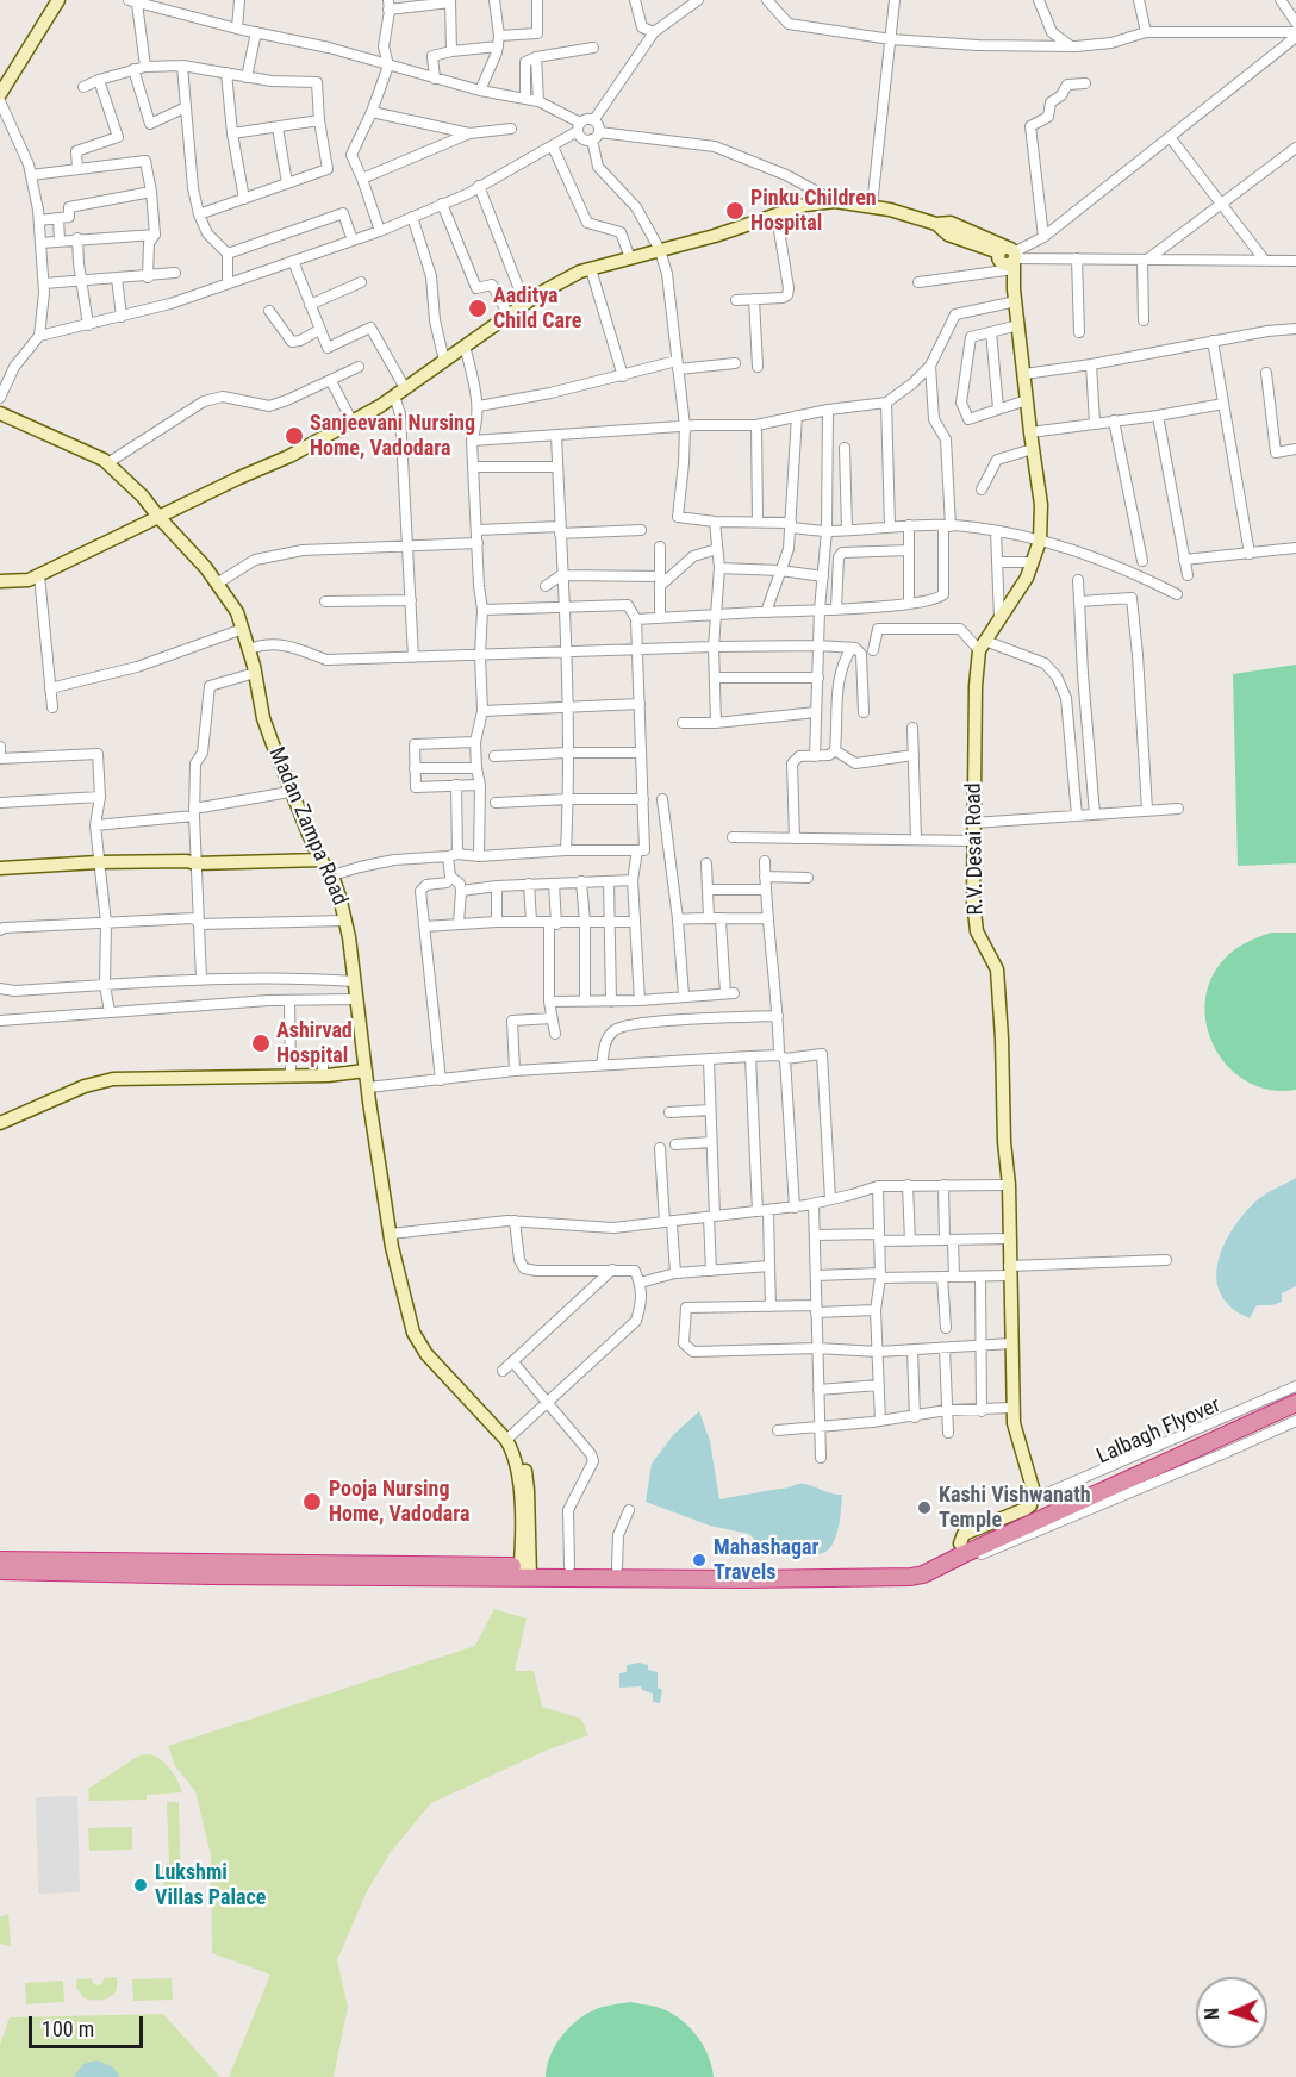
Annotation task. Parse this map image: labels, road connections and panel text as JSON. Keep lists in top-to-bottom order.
{
  "streets": {
    "highway": ["Lalbagh Flyover"],
    "street": ["Madan Zampa Road", "R.V. Desai Road"]
  },
  "places": [
    "Pinku Children Hospital",
    "Aaditya Child Care",
    "Sanjeevani Nursing Home, Vadodara",
    "Ashirvad Hospital",
    "Pooja Nursing Home, Vadodara",
    "Kashi Vishwanath Temple",
    "Mahashagar Travels",
    "Lukshmi Villas Palace"
  ],
  "scale_bar": "100 m",
  "north": "left"
}
